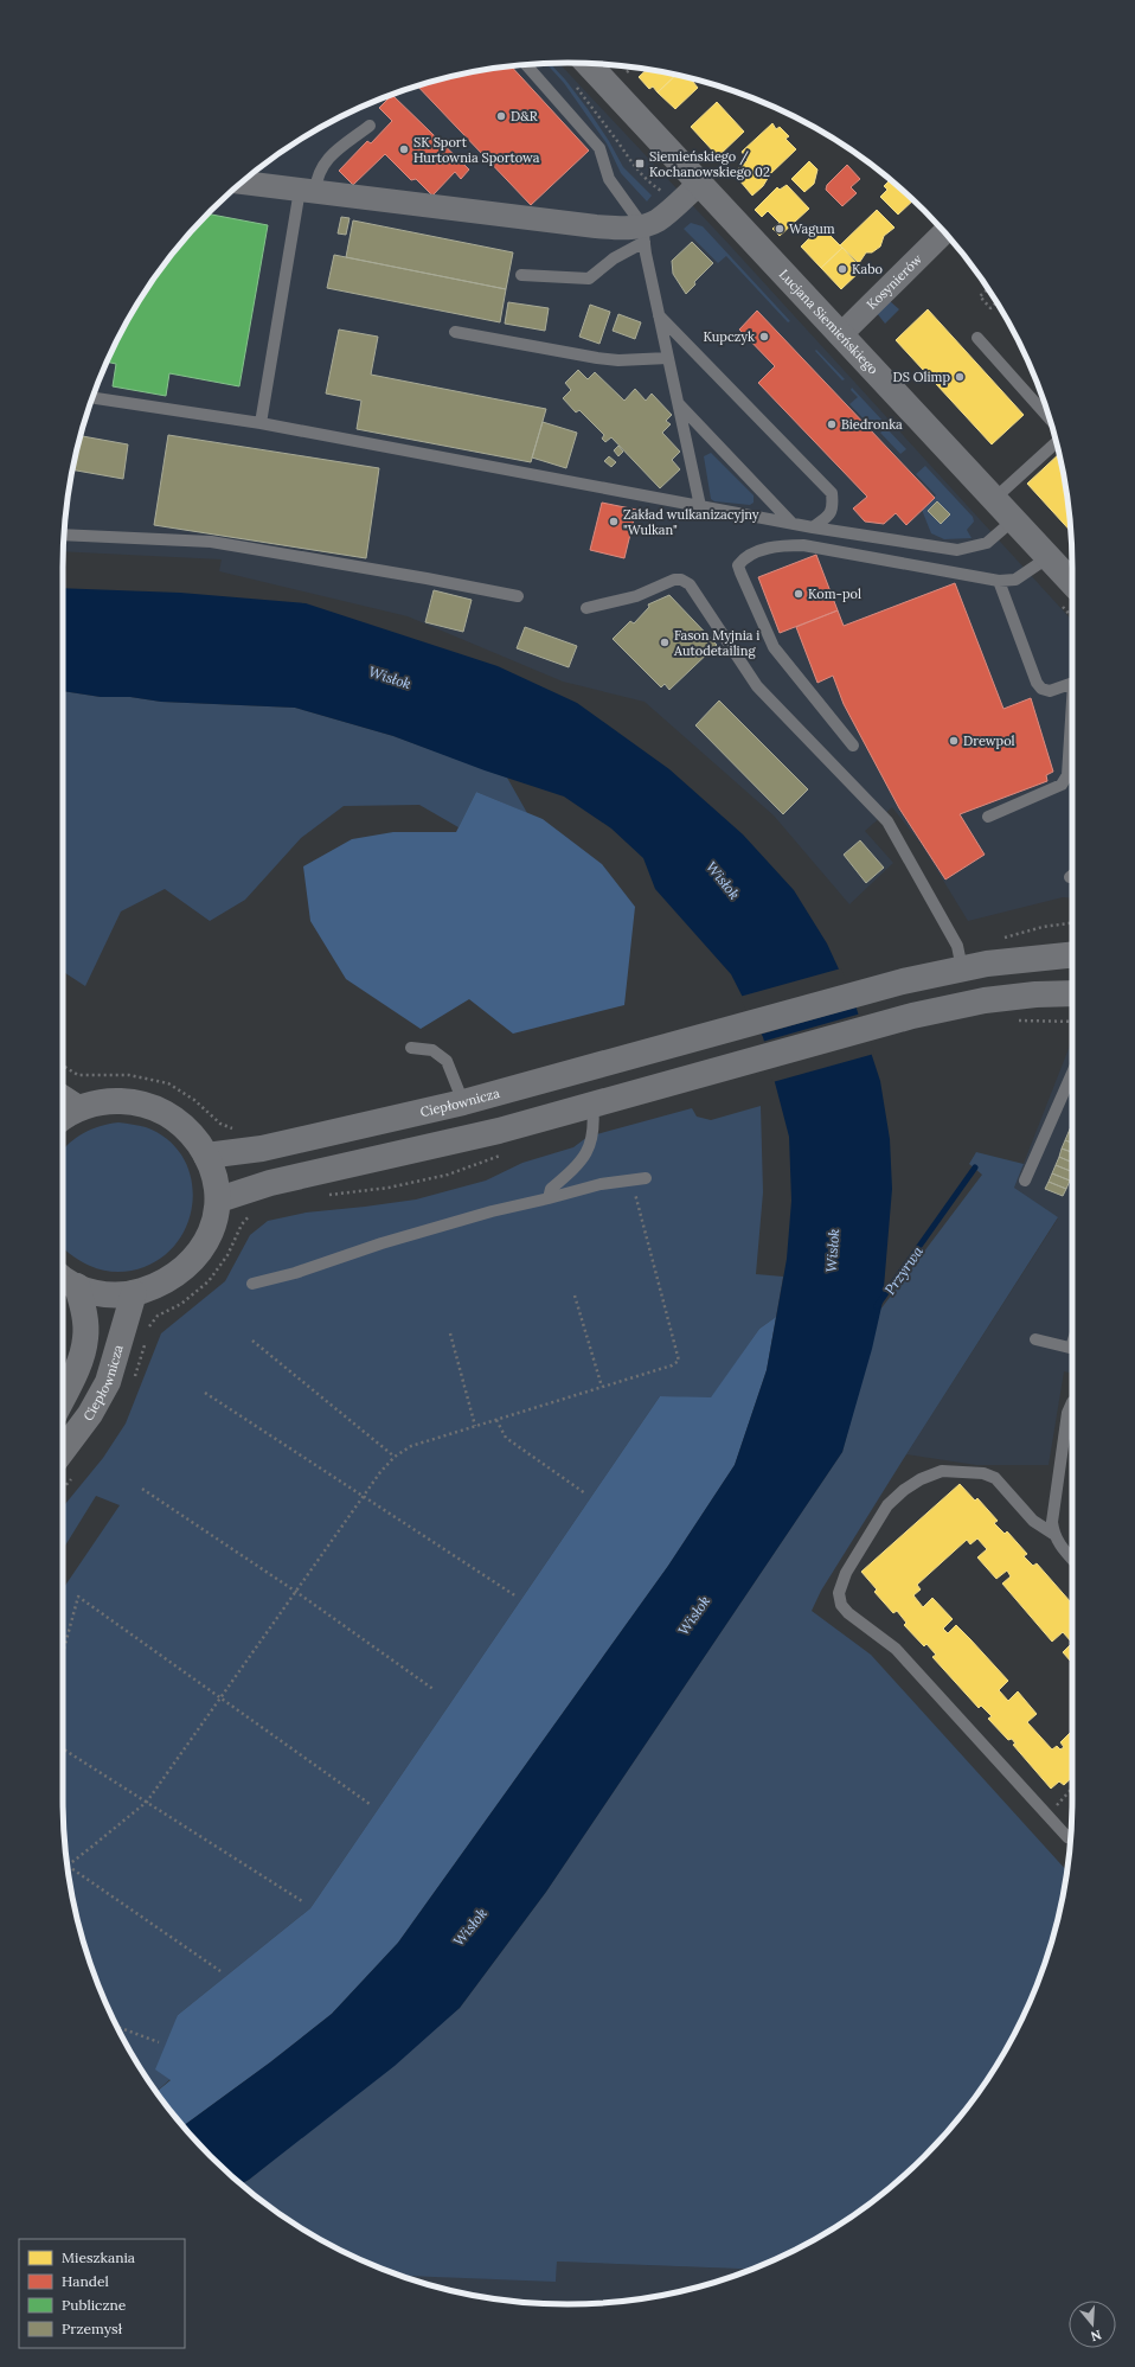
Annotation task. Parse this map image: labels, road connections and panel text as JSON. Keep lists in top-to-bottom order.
{
  "streets": {
    "main road": ["Lucjana Siemieńskiego", "Ciepłownicza"],
    "street": ["Kosynierów"]
  },
  "crossings": [
    ["Kosynierów", "Lucjana Siemieńskiego"]
  ],
  "water": ["Wisłok", "Przyrwa"],
  "places": {
    "other": [
      "D&R",
      "SK Sport Hurtownia Sportowa",
      "Wagum",
      "Kabo",
      "Kupczyk",
      "DS Olimp",
      "Biedronka",
      "Zakład wulkanizacyjny \"Wulkan\"",
      "Kom-pol",
      "Fason Myjnia i Autodetailing",
      "Drewpol"
    ],
    "transit": ["Siemieńskiego / Kochanowskiego 02"]
  },
  "legend": [
    "Mieszkania",
    "Handel",
    "Publiczne",
    "Przemysł"
  ],
  "north": "bottom"
}
